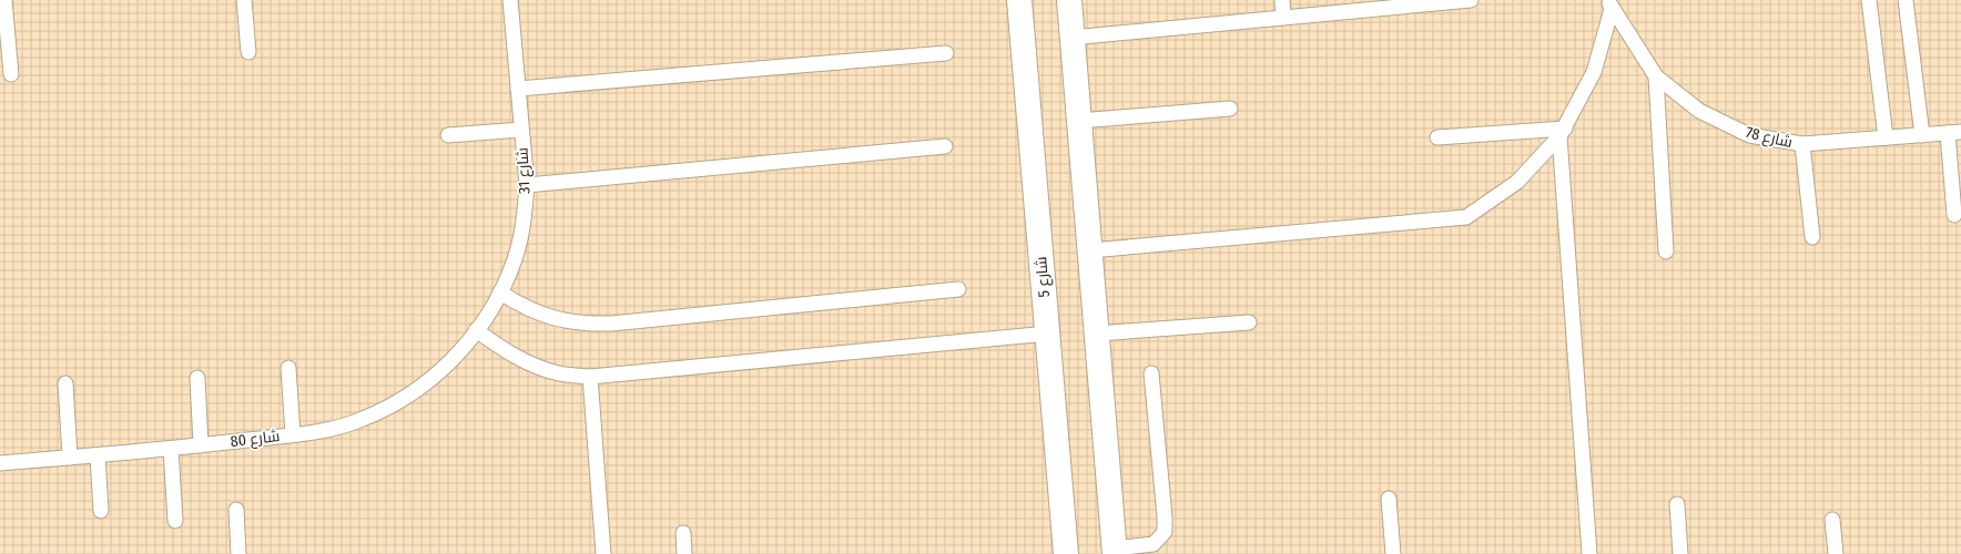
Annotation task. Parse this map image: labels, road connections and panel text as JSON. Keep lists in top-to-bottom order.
{
  "streets": {
    "street": ["شارع 5"],
    "lane": ["شارع 78", "شارع 31", "شارع 80"]
  },
  "crossings": [
    ["شارع 31", "شارع 80"]
  ]
}
